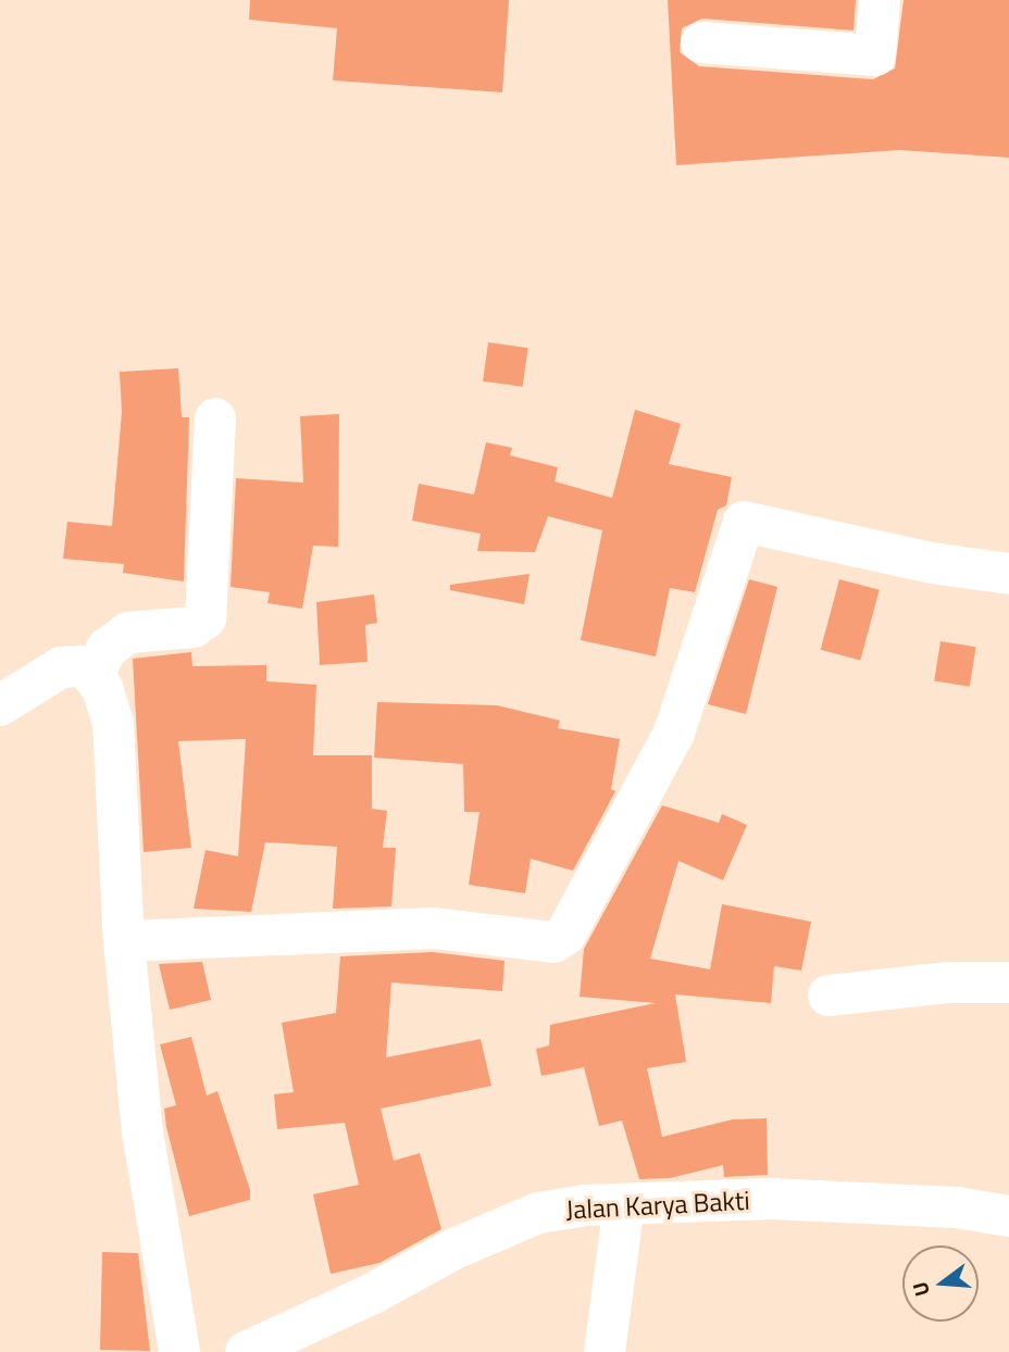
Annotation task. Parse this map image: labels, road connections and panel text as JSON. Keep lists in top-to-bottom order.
{
  "streets": {
    "street": ["Jalan Karya Bakti"]
  },
  "north": "left"
}
